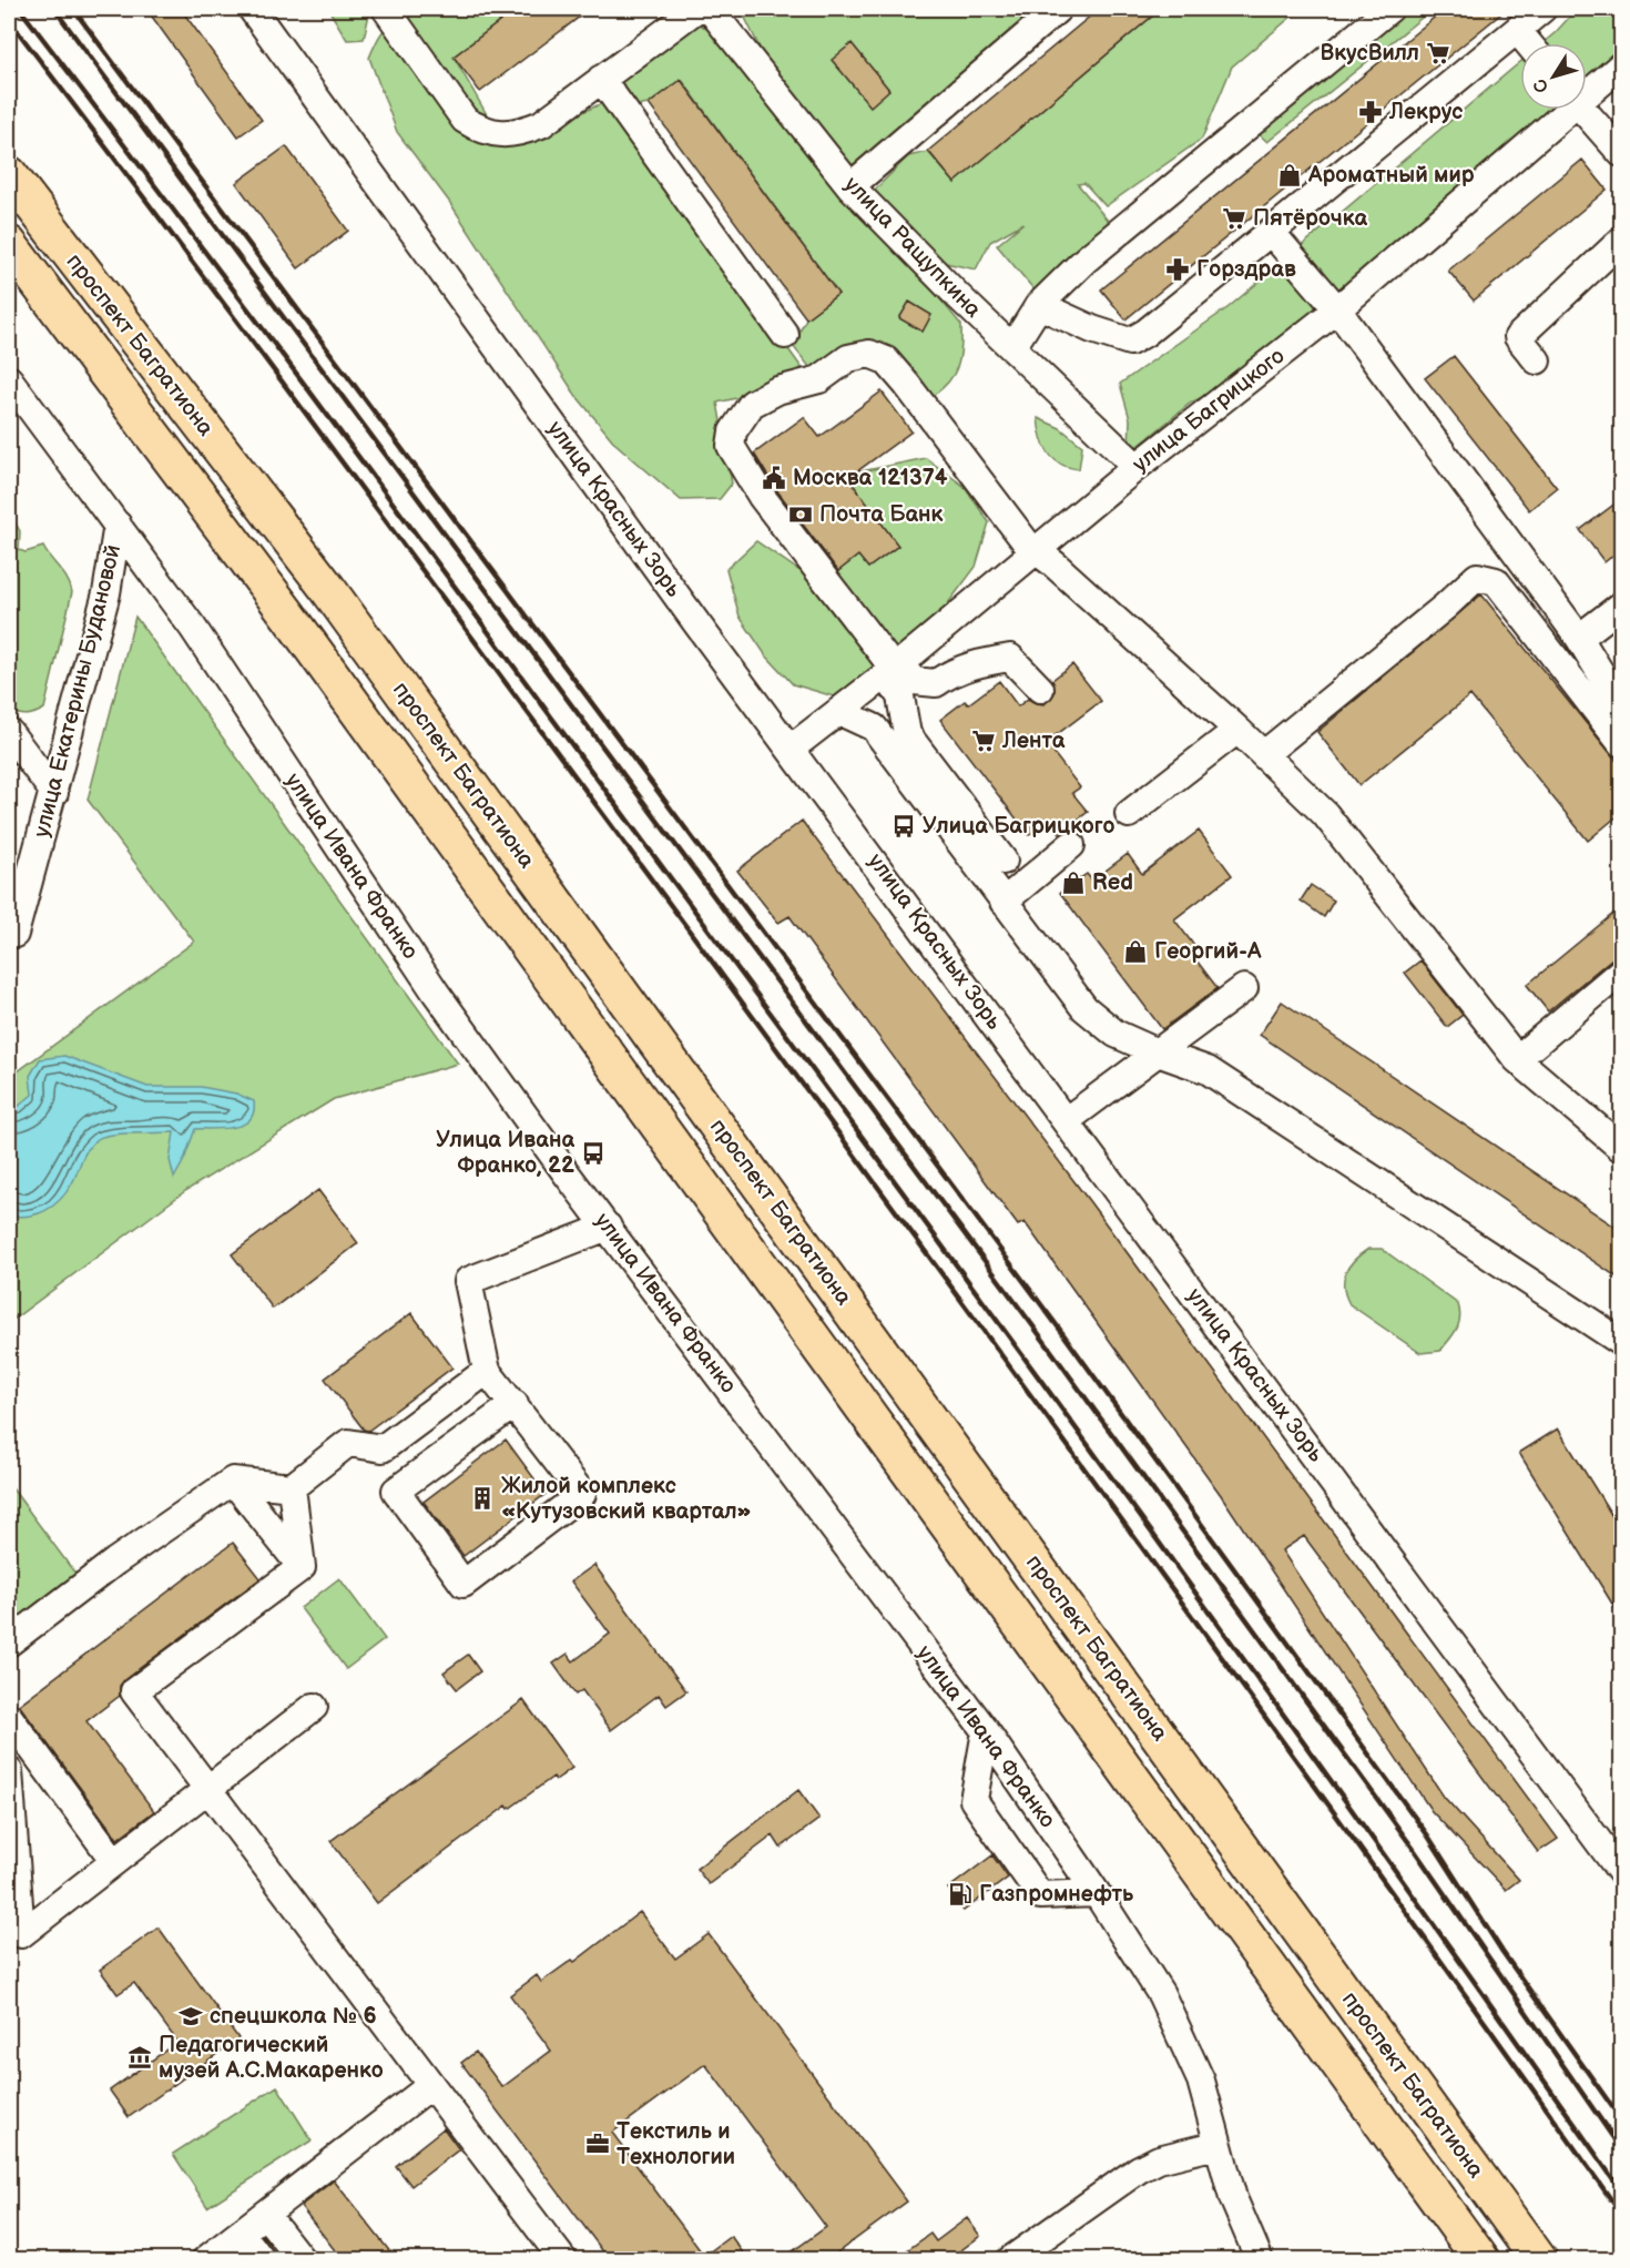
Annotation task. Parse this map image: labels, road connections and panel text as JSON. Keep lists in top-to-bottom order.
{
  "streets": {
    "main road": ["проспект Багратиона"],
    "street": [
      "улица Ращупкина",
      "улица Багрицкого",
      "улица Красных Зорь",
      "улица Екатерины Будановой",
      "улица Ивана Франко"
    ]
  },
  "crossings": [
    ["улица Ращупкина", "улица Багрицкого"],
    ["улица Багрицкого", "улица Красных Зорь"],
    ["улица Екатерины Будановой", "улица Ивана Франко"]
  ],
  "places": {
    "supermarket": ["ВкусВилл", "Пятёрочка", "Лента"],
    "pharmacy": ["Лекрус", "Горздрав"],
    "shop": ["Ароматный мир", "Red", "Георгий-А"],
    "public building": ["Москва 121374"],
    "bank": ["Почта Банк"],
    "bus stop": ["Улица Багрицкого", "Улица Ивана Франко, 22"],
    "building": ["Жилой комплекс «Кутузовский квартал»"],
    "fuel station": ["Газпромнефть"],
    "school or university": ["спецшкола № 6"],
    "museum": ["Педагогический музей А.С.Макаренко"],
    "office": ["Текстиль и Технологии"]
  },
  "north": "bottom left"
}
